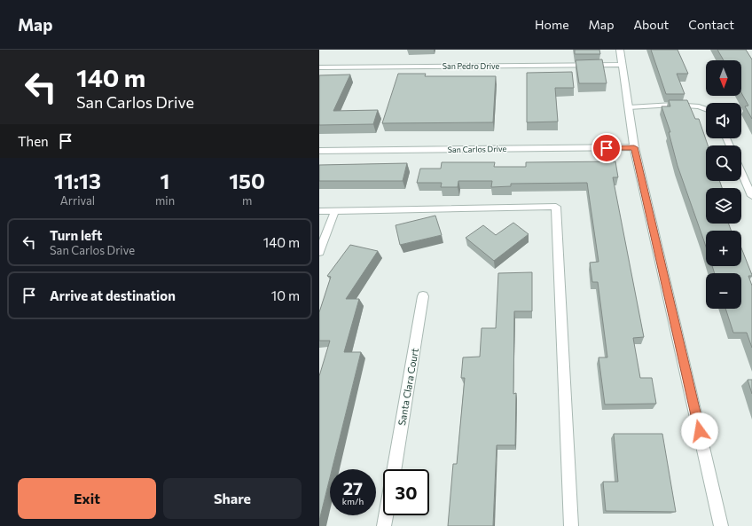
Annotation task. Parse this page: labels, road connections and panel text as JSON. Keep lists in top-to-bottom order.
{
  "streets": {
    "street": ["San Pedro Drive", "San Carlos Drive", "Santa Clara Court"]
  },
  "north": "bottom",
  "page": {
    "header": "Map",
    "nav": [
      "Home",
      "Map",
      "About",
      "Contact"
    ],
    "turn": ["140 m", "San Carlos Drive"],
    "map_buttons": ["+", "−"],
    "then": "Then",
    "eta": [
      "11:13",
      "Arrival",
      "1",
      "min",
      "150",
      "m"
    ],
    "list": [
      {
        "name": "Turn left",
        "note": "San Carlos Drive",
        "value": "140 m"
      },
      {
        "name": "Arrive at destination",
        "value": "10 m"
      }
    ],
    "speed": "27 km/h",
    "limit": "30",
    "buttons": ["Exit", "Share"]
  }
}
